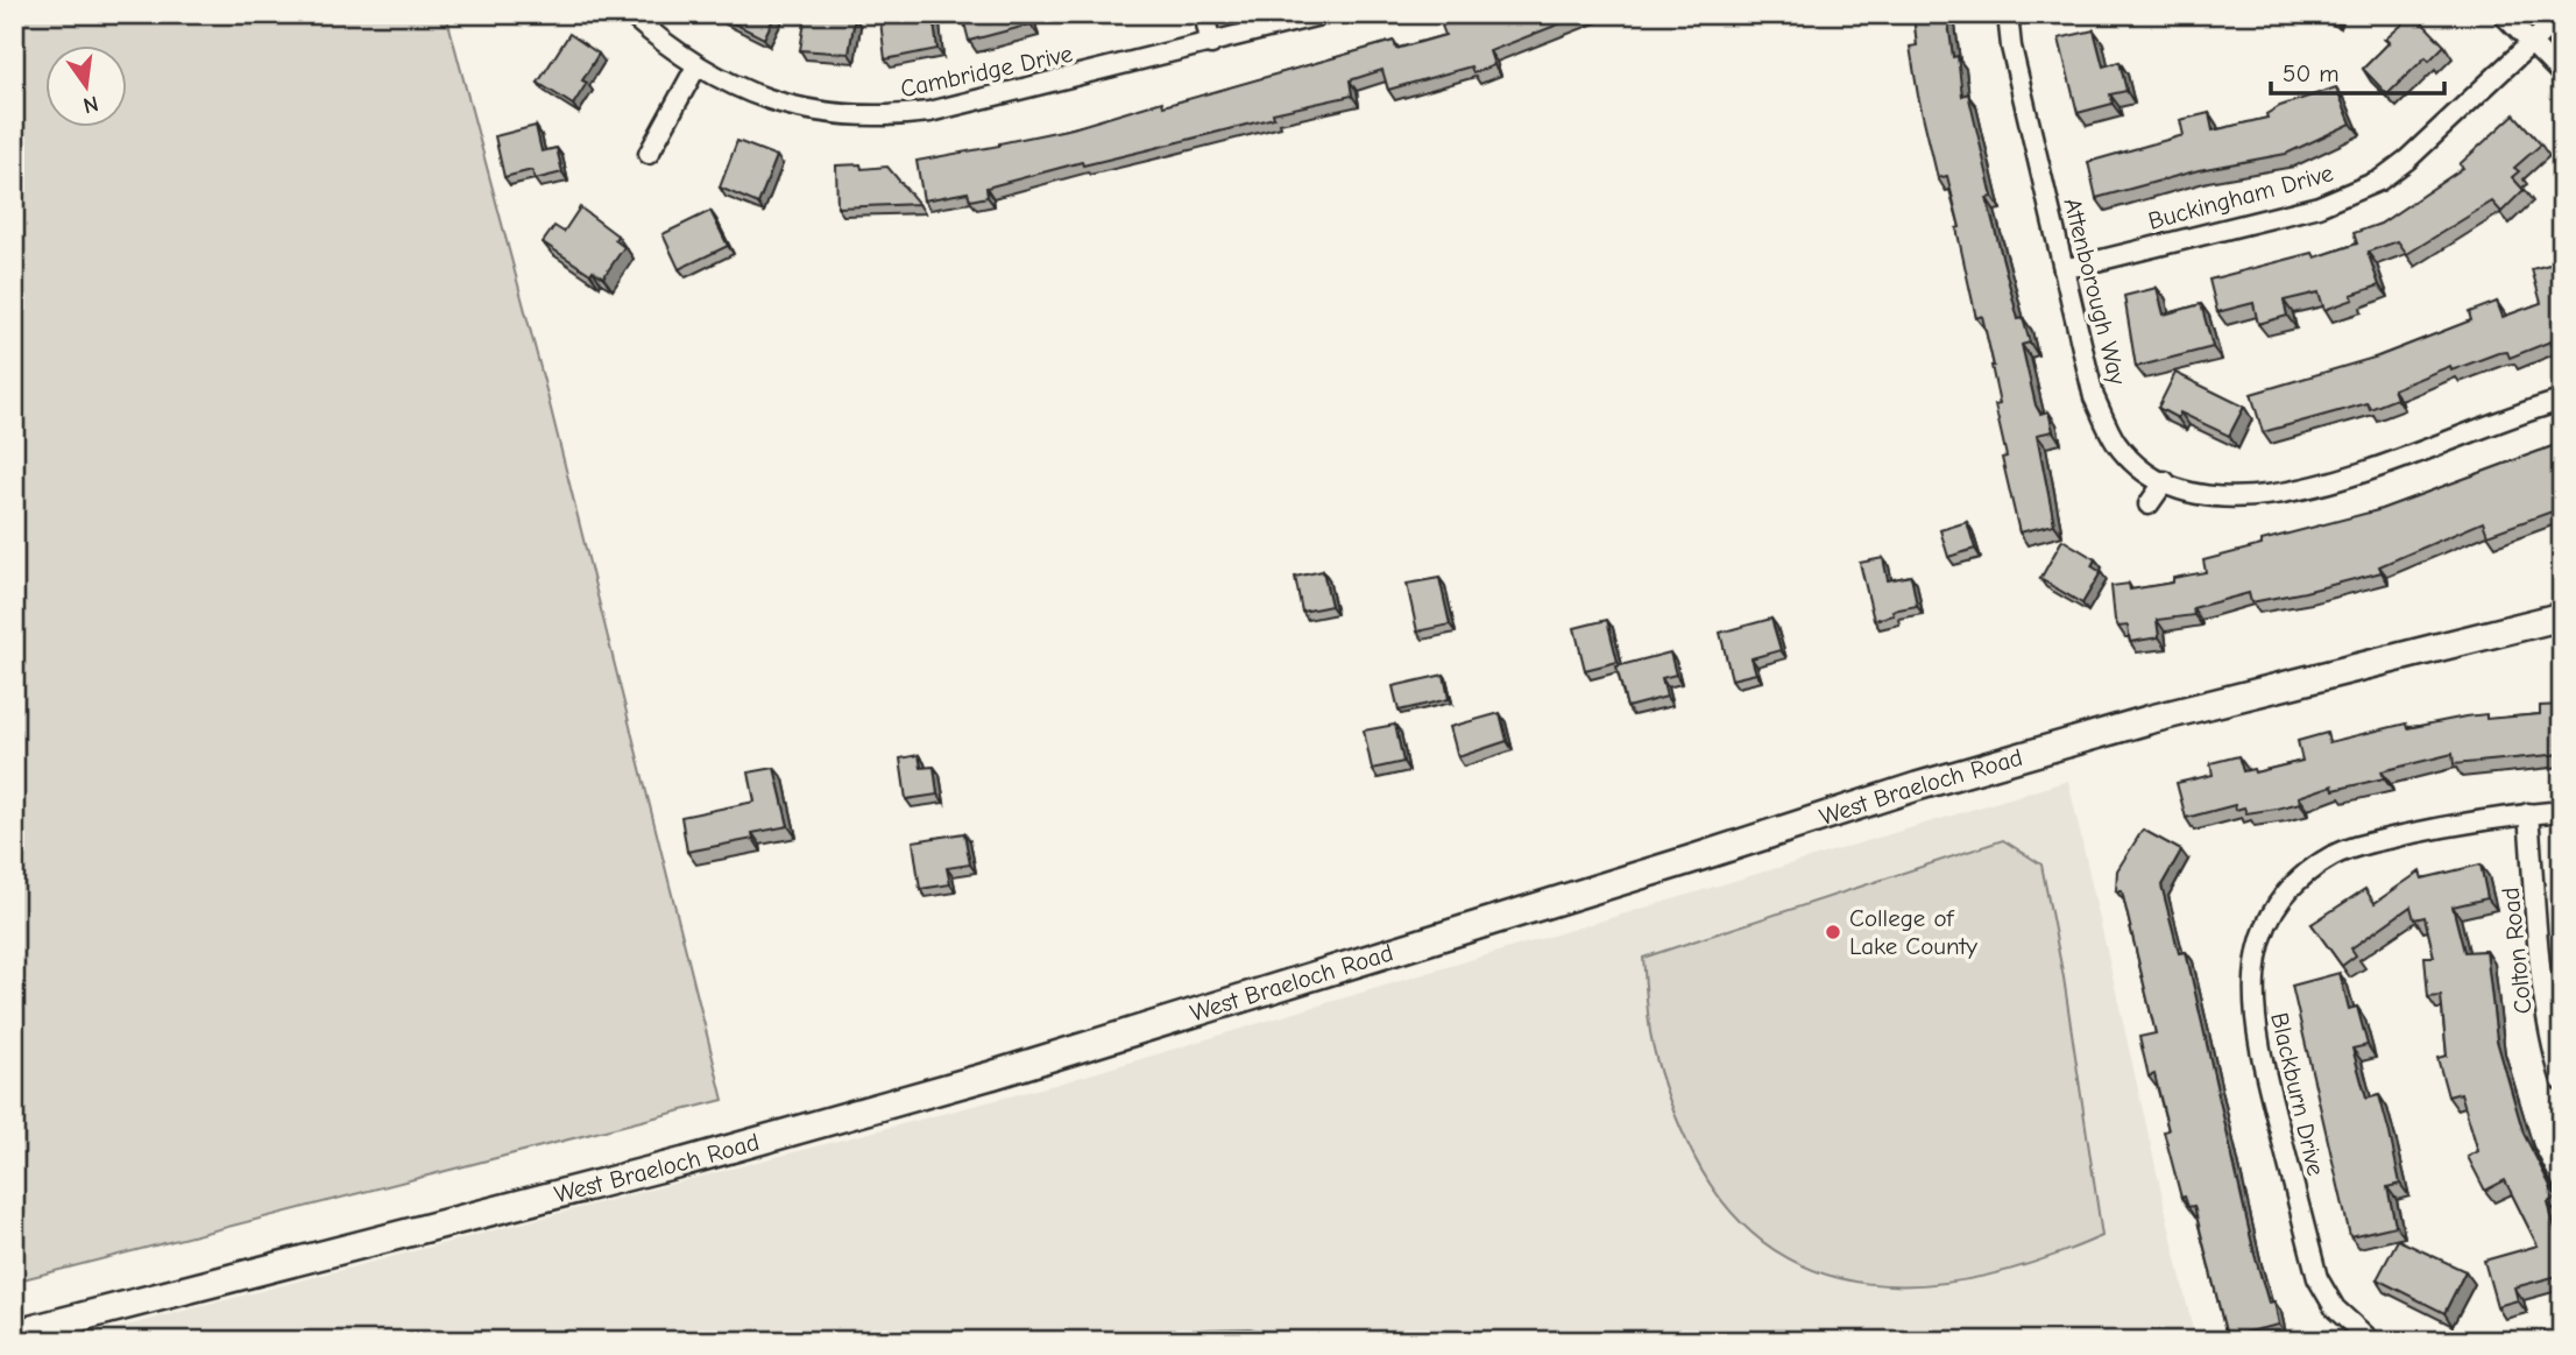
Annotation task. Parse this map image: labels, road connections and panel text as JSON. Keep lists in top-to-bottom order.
{
  "streets": {
    "street": [
      "Cambridge Drive",
      "Buckingham Drive",
      "Attenborough Way",
      "West Braeloch Road",
      "Colton Road",
      "Blackburn Drive"
    ]
  },
  "crossings": [
    ["Buckingham Drive", "Attenborough Way"],
    ["Colton Road", "Blackburn Drive"]
  ],
  "places": ["College of Lake County"],
  "scale_bar": "50 m",
  "north": "bottom"
}
